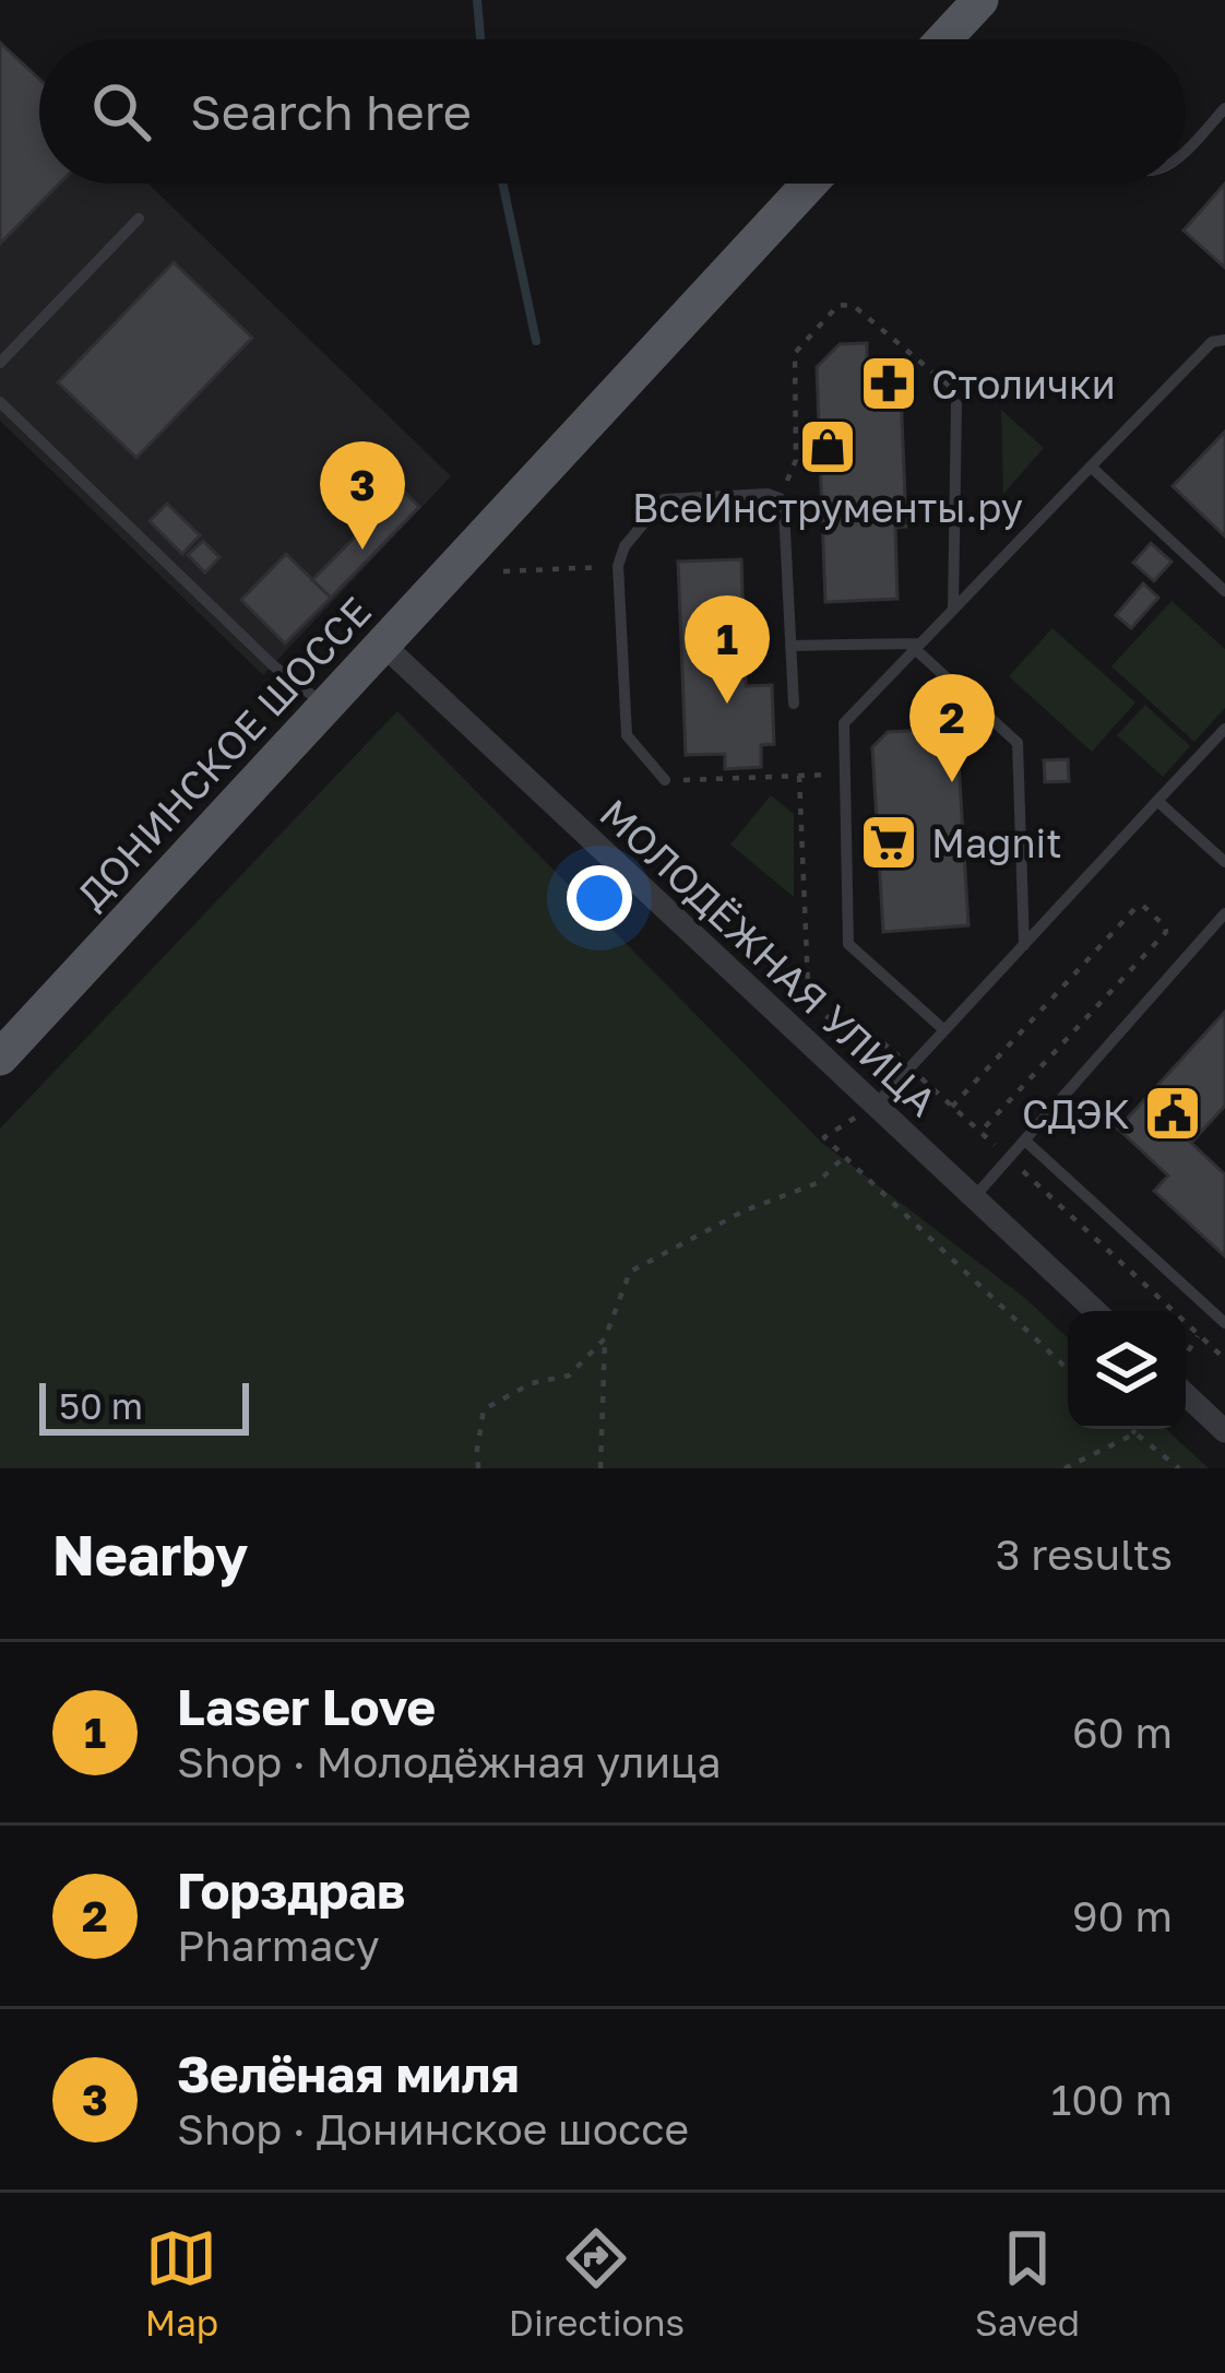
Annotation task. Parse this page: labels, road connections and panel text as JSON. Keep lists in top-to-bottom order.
{
  "streets": {
    "main road": ["ДОНИНСКОЕ ШОССЕ"],
    "street": ["МОЛОДЁЖНАЯ УЛИЦА"]
  },
  "crossings": [
    ["ДОНИНСКОЕ ШОССЕ", "МОЛОДЁЖНАЯ УЛИЦА"]
  ],
  "places": {
    "pharmacy": ["Столички"],
    "shop": ["ВсеИнструменты.ру"],
    "supermarket": ["Magnit"],
    "public building": ["СДЭК"]
  },
  "scale_bar": "50 m",
  "page": {
    "search": "Search here",
    "pins": ["3", "1", "2"],
    "scale": "50 m",
    "heading": ["Nearby", "3 results"],
    "list": [
      {
        "mark": "1",
        "name": "Laser Love",
        "note": "Shop · Молодёжная улица",
        "value": "60 m"
      },
      {
        "mark": "2",
        "name": "Горздрав",
        "note": "Pharmacy",
        "value": "90 m"
      },
      {
        "mark": "3",
        "name": "Зелёная миля",
        "note": "Shop · Донинское шоссе",
        "value": "100 m"
      }
    ],
    "nav": ["Map", "Directions", "Saved"]
  }
}
